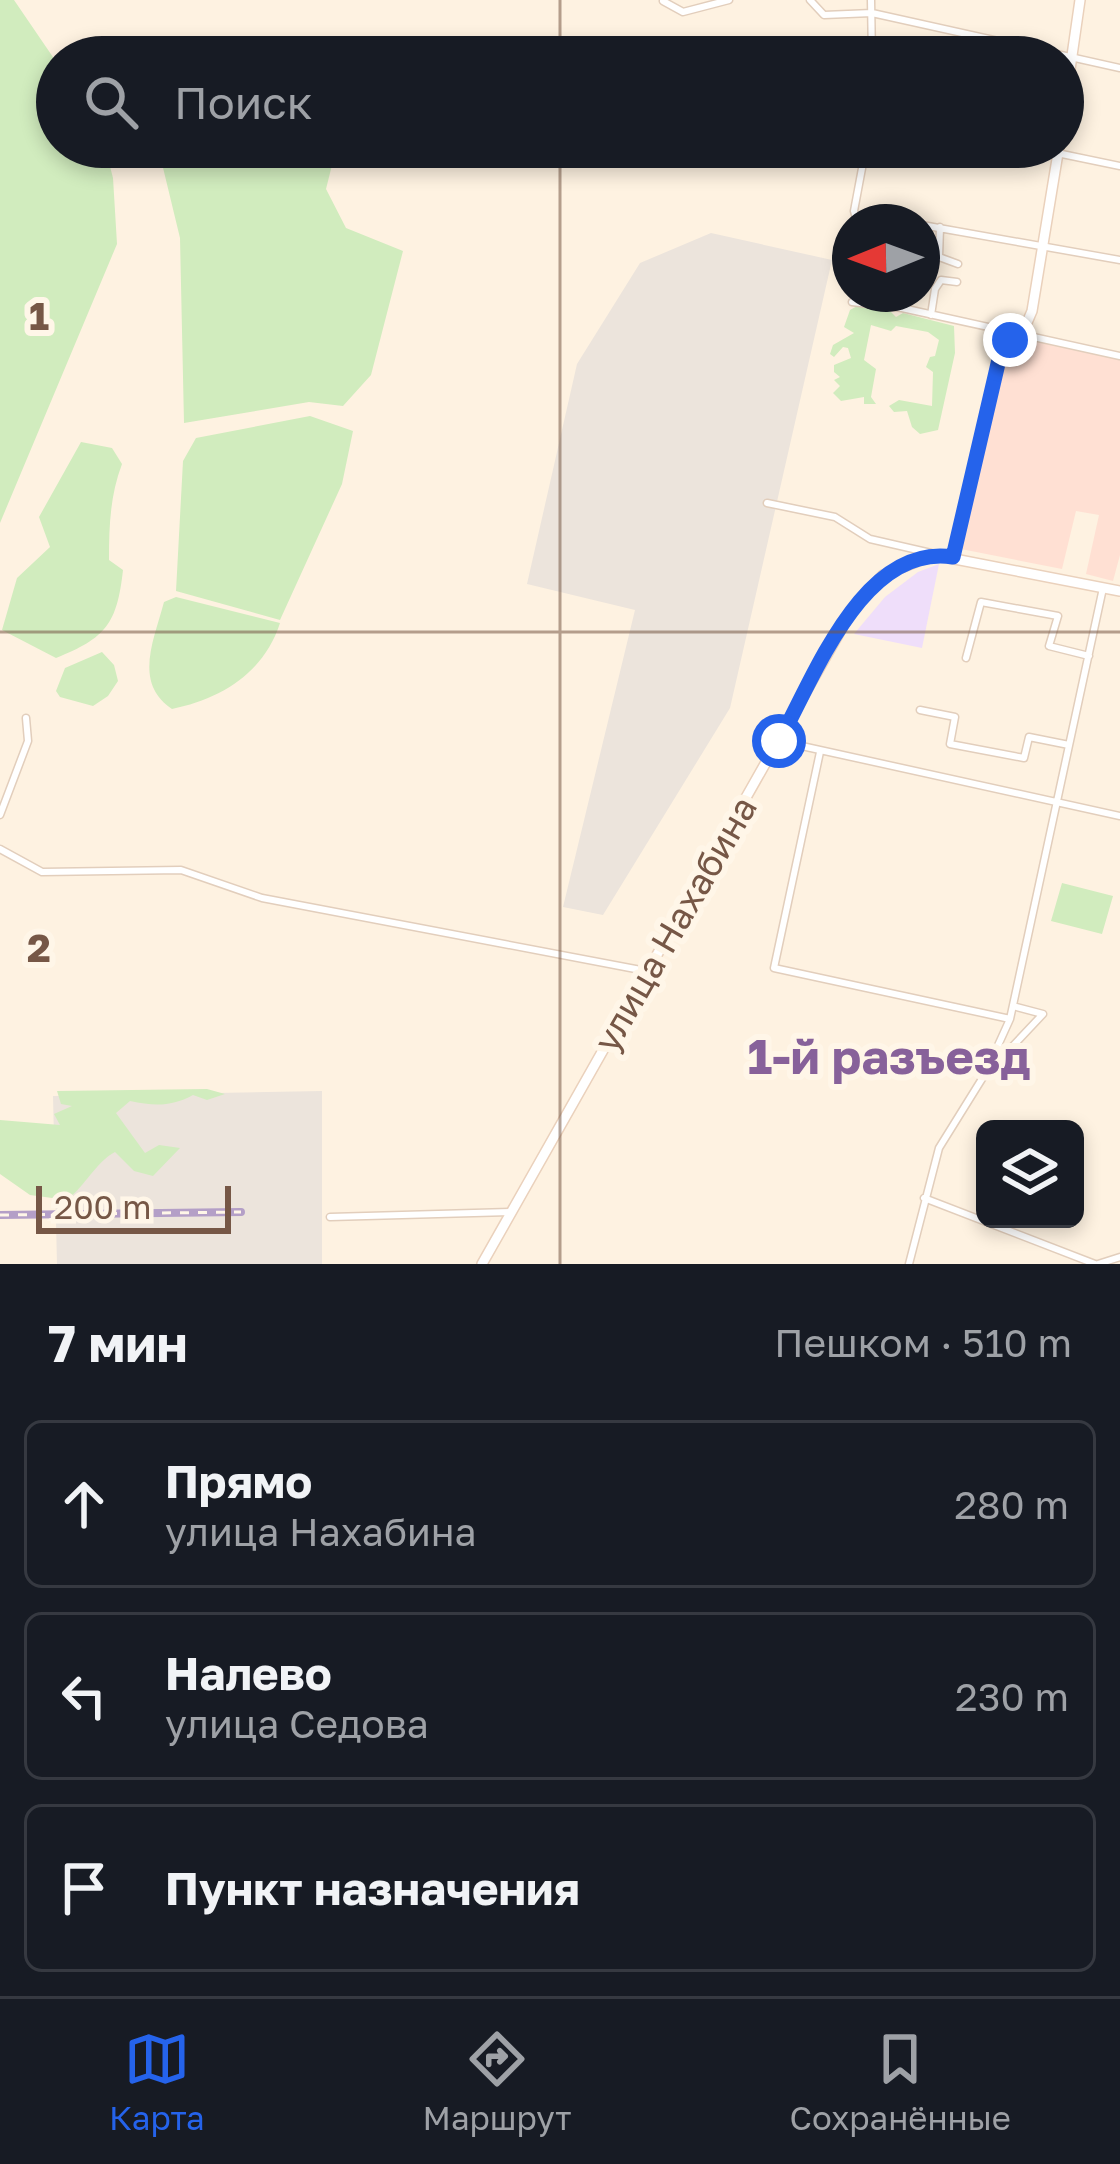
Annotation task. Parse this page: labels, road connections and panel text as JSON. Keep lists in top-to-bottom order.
{
  "streets": {
    "main road": ["улица Нахабина"]
  },
  "districts": ["1-й разъезд"],
  "scale_bar": "200 m",
  "north": "left",
  "page": {
    "search": "Поиск",
    "scale": "200 m",
    "heading": ["7 мин", "Пешком · 510 m"],
    "list": [
      ["Прямо", "улица Нахабина", "280 m"],
      ["Налево", "улица Седова", "230 m"],
      "Пункт назначения"
    ],
    "nav": ["Карта", "Маршрут", "Сохранённые"]
  },
  "grid": {
    "rows": ["1", "2"]
  }
}
